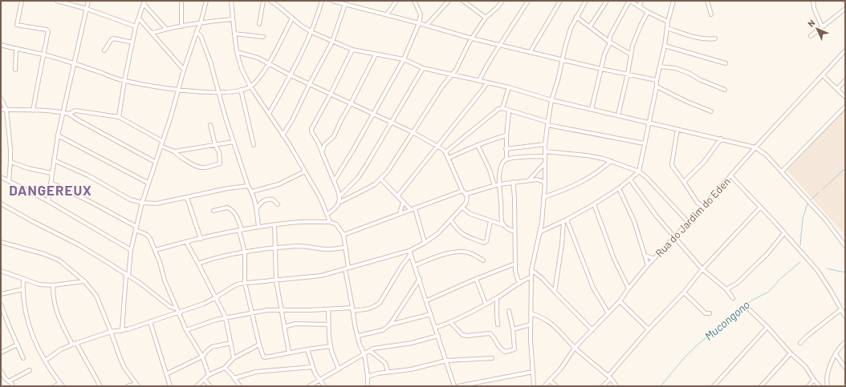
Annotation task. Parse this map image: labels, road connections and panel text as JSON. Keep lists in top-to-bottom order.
{
  "streets": {
    "street": ["Rua do Jardim do Eden"]
  },
  "districts": ["DANGEREUX"],
  "water": ["Mucongono"],
  "north": "top left"
}
